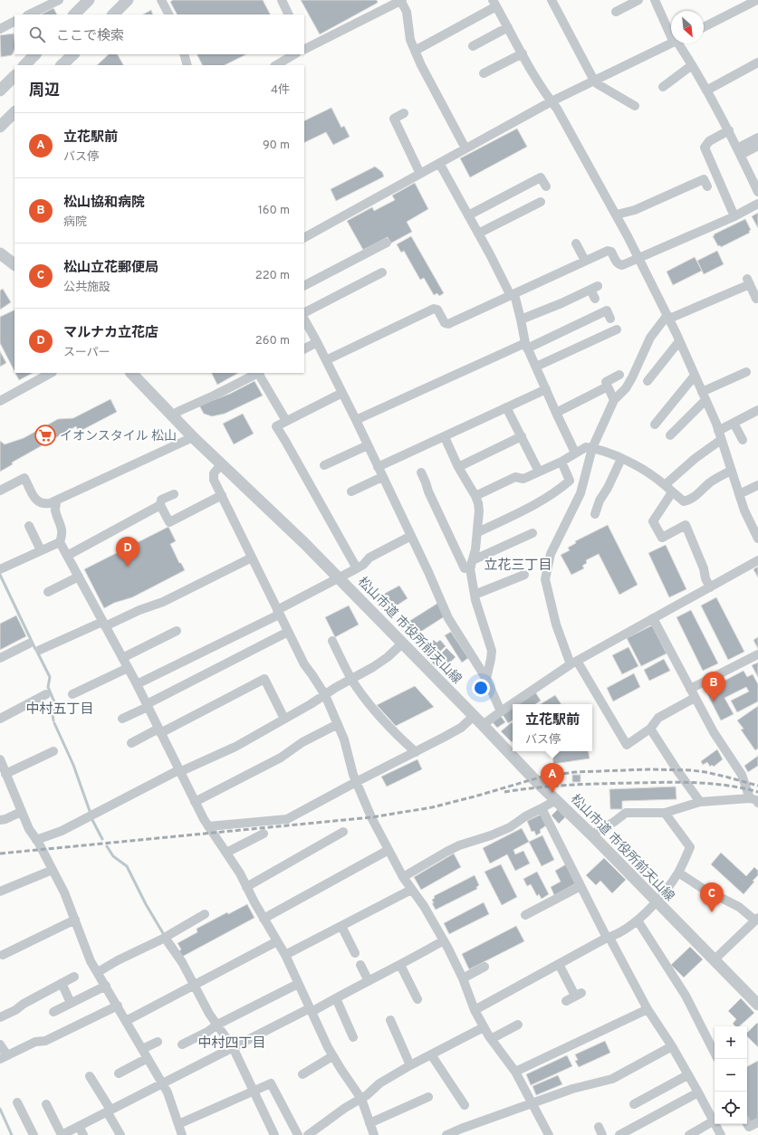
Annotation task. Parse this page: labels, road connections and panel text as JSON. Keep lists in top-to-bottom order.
{
  "streets": {
    "street": ["松山市道 市役所前天山線"]
  },
  "districts": ["立花三丁目", "中村五丁目", "中村四丁目"],
  "places": {
    "supermarket": ["イオンスタイル 松山"]
  },
  "north": "bottom right",
  "page": {
    "search": "ここで検索",
    "heading": ["周辺", "4件"],
    "list": [
      {
        "mark": "A",
        "name": "立花駅前",
        "note": "バス停",
        "value": "90 m"
      },
      {
        "mark": "B",
        "name": "松山協和病院",
        "note": "病院",
        "value": "160 m"
      },
      {
        "mark": "C",
        "name": "松山立花郵便局",
        "note": "公共施設",
        "value": "220 m"
      },
      {
        "mark": "D",
        "name": "マルナカ立花店",
        "note": "スーパー",
        "value": "260 m"
      }
    ],
    "pins": [
      "D",
      "B",
      "A",
      "C"
    ],
    "popup": ["立花駅前", "バス停"],
    "map_buttons": ["+", "−"]
  }
}
